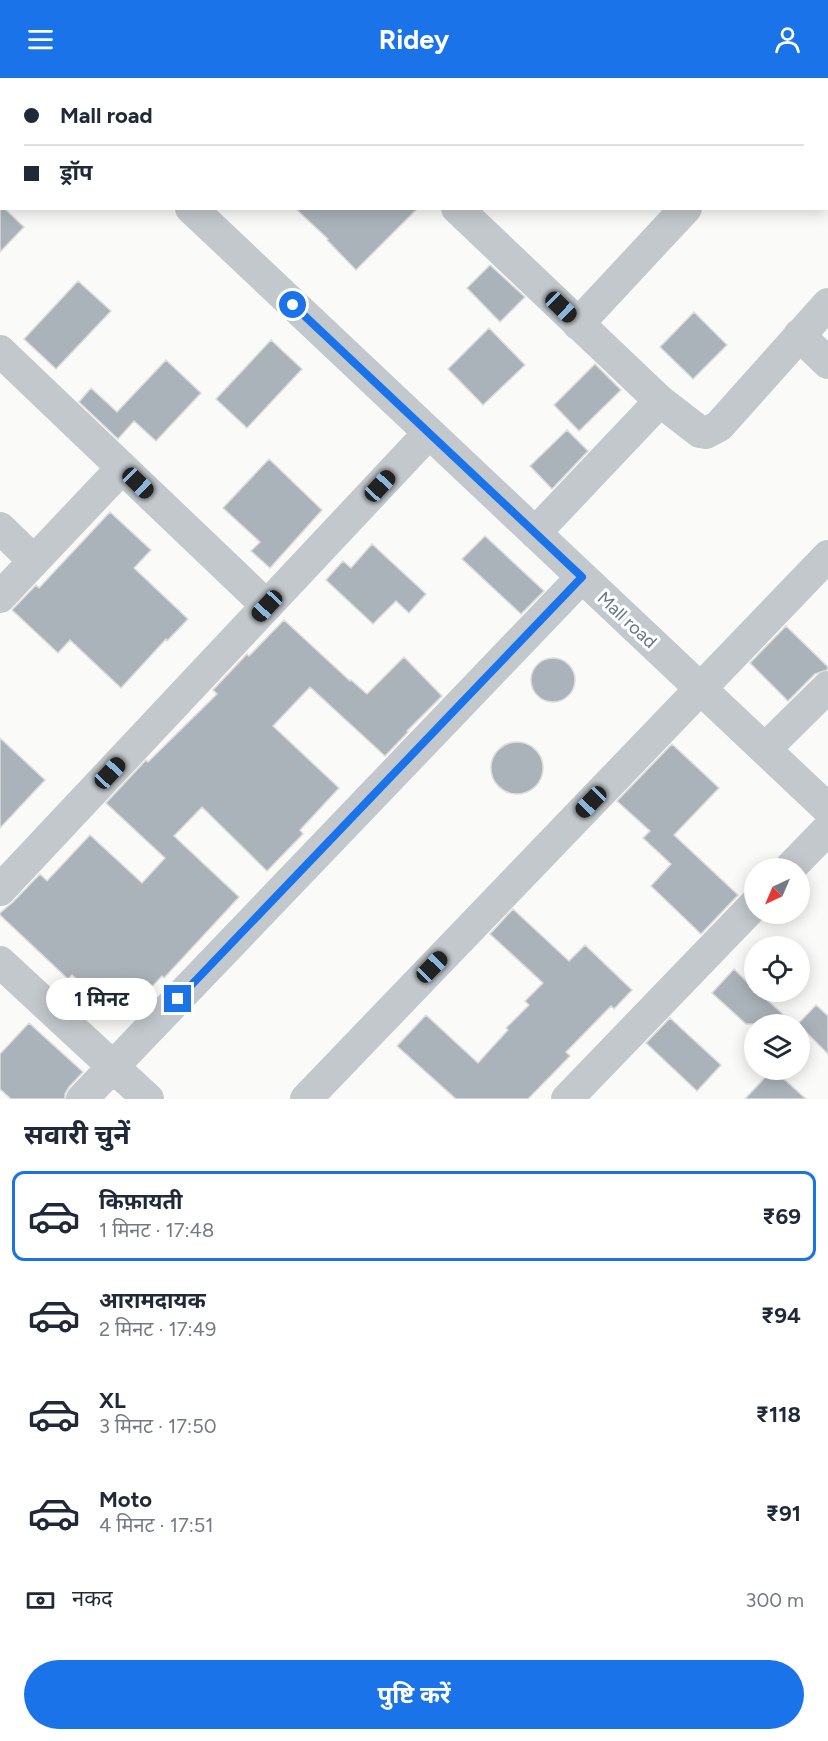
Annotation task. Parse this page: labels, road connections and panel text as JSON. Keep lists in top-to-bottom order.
{
  "streets": {
    "street": ["Mall road"]
  },
  "north": "bottom left",
  "page": {
    "header": "Ridey",
    "banner": ["Mall road", "ड्रॉप"],
    "bubble": "1 मिनट",
    "heading": "सवारी चुनें",
    "list": [
      {
        "name": "किफ़ायती",
        "note": "1 मिनट · 17:48",
        "value": "₹69"
      },
      {
        "name": "आरामदायक",
        "note": "2 मिनट · 17:49",
        "value": "₹94"
      },
      {
        "name": "XL",
        "note": "3 मिनट · 17:50",
        "value": "₹118"
      },
      {
        "name": "Moto",
        "note": "4 मिनट · 17:51",
        "value": "₹91"
      }
    ],
    "pay": ["नकद", "300 m"],
    "buttons": "पुष्टि करें"
  }
}
